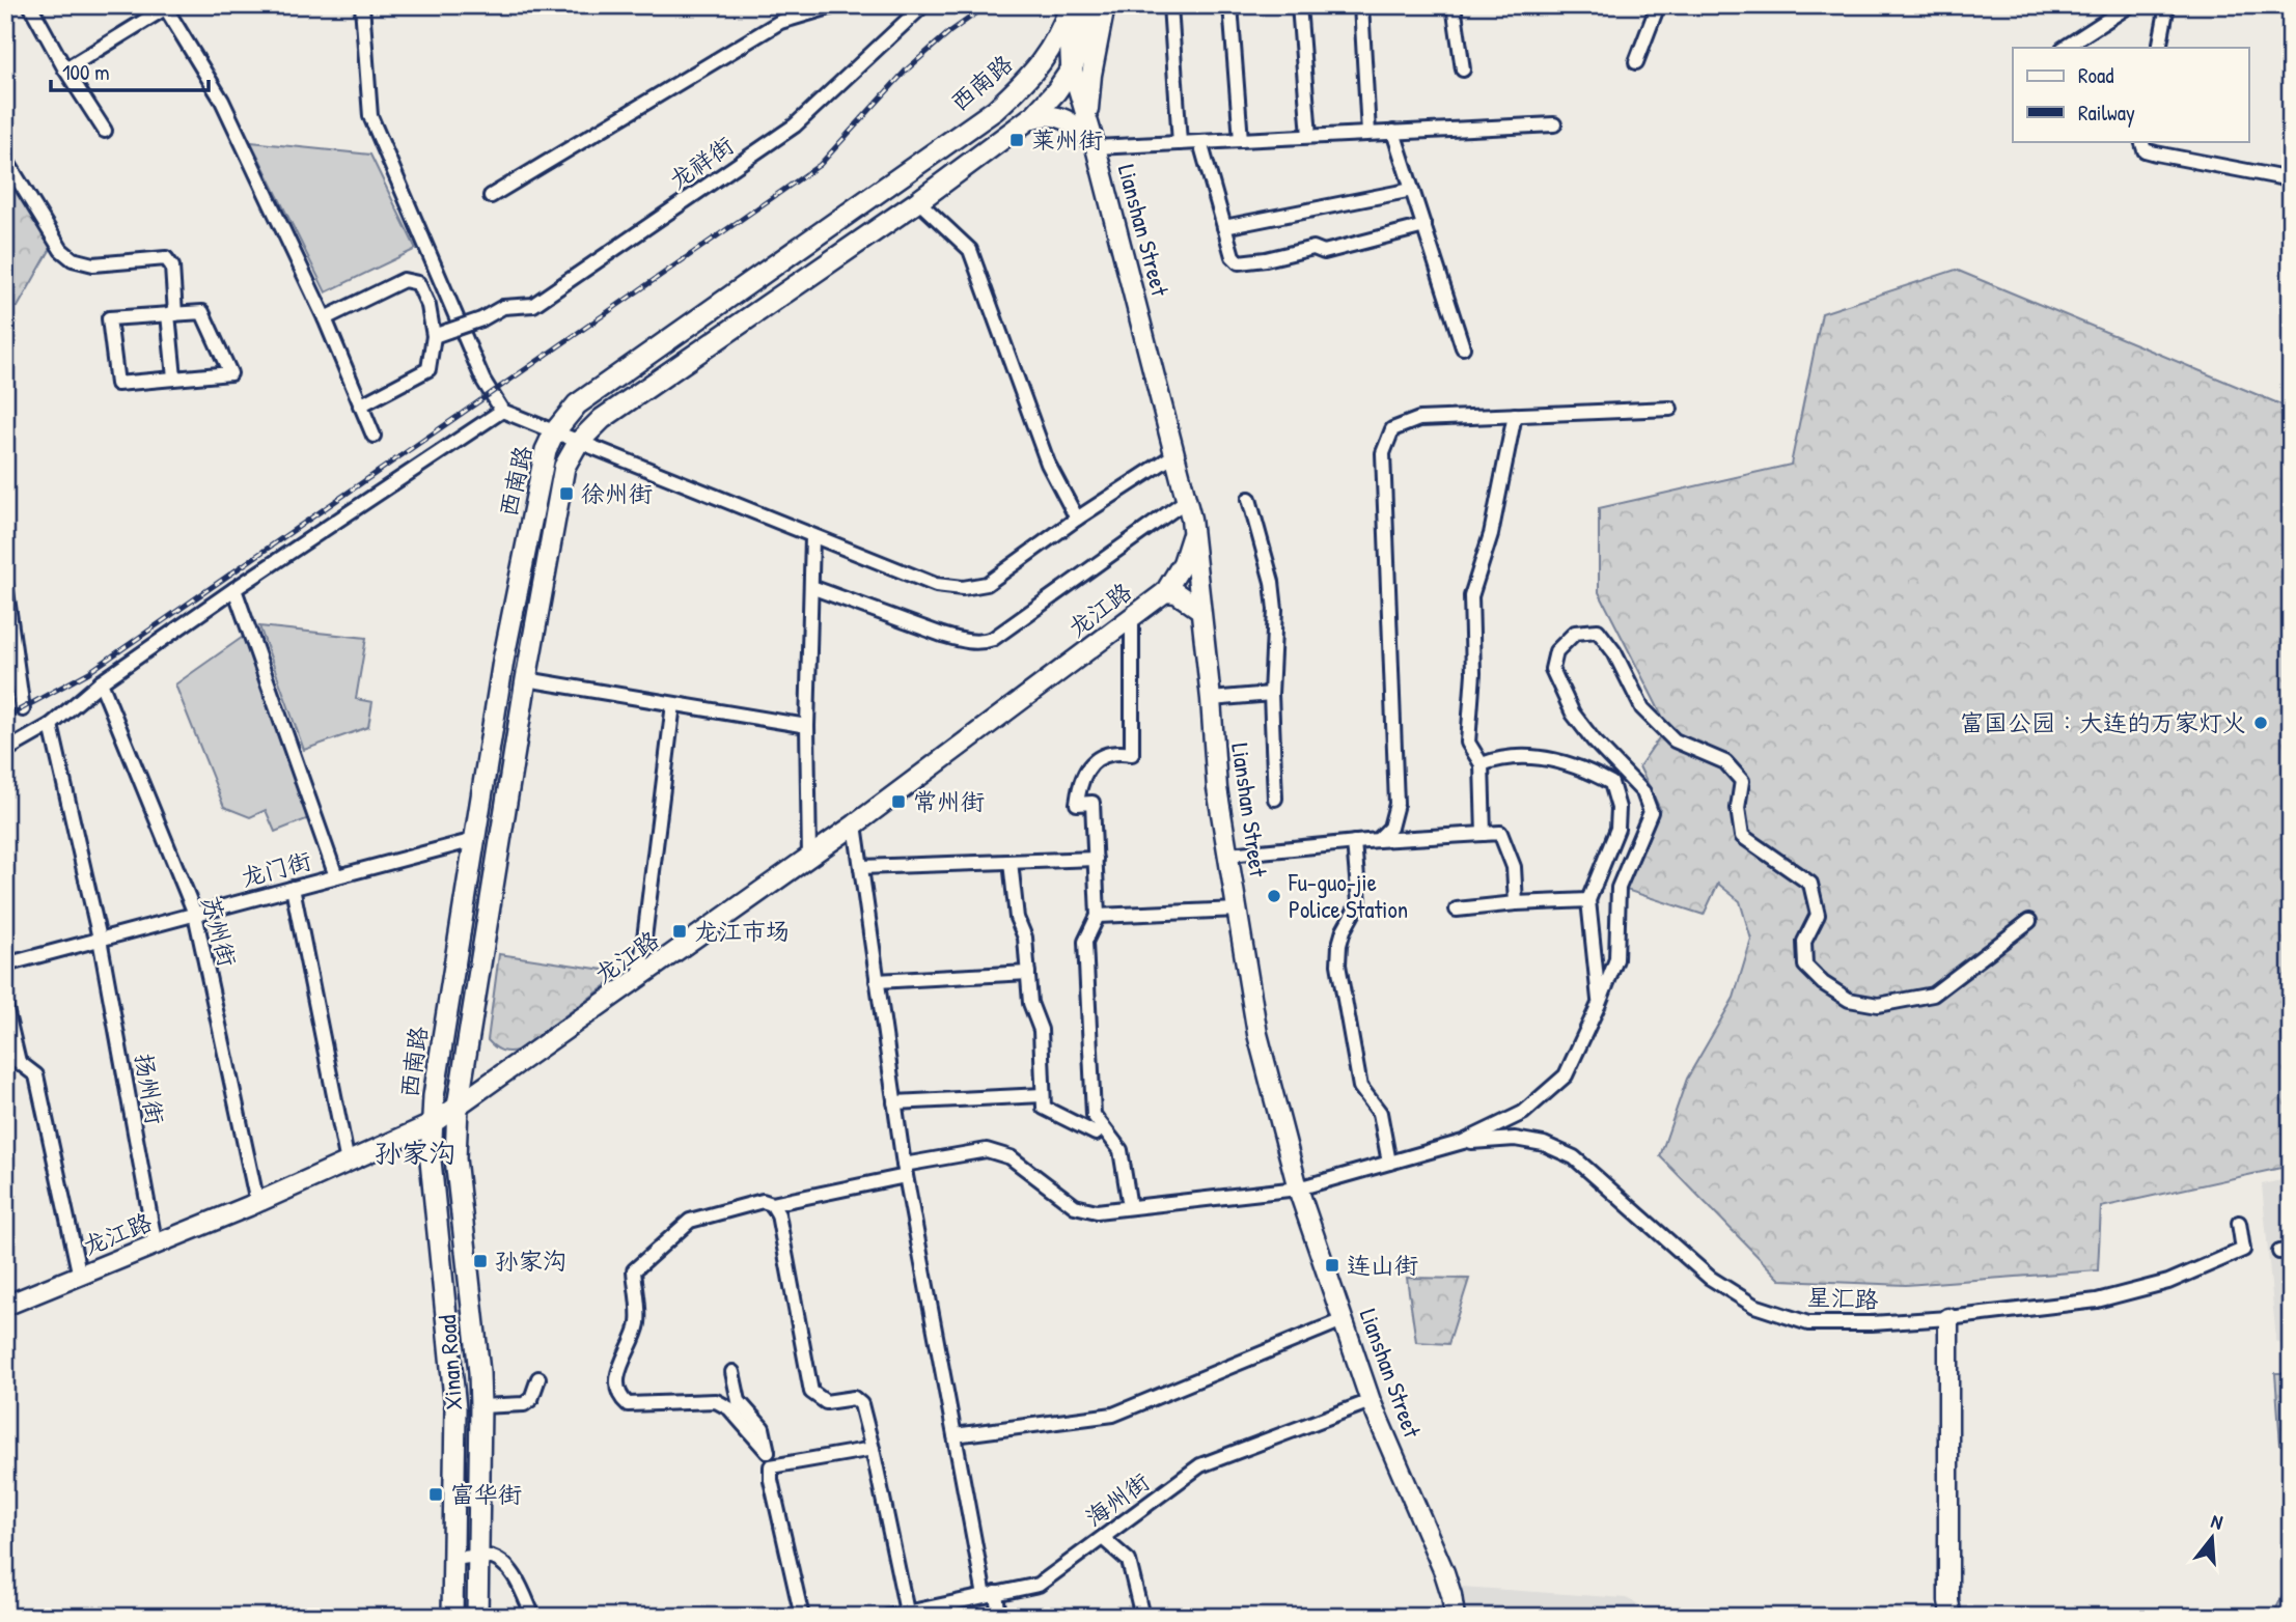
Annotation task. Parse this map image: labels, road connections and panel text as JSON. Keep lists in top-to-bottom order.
{
  "streets": {
    "main road": ["西南路", "Xinan Road"],
    "street": [
      "龙祥街",
      "Lianshan Street",
      "龙江路",
      "龙门街",
      "苏州街",
      "扬州街",
      "星汇路",
      "海州街"
    ]
  },
  "crossings": [
    ["西南路", "龙江路"],
    ["西南路", "龙门街"],
    ["西南路", "Xinan Road"],
    ["Lianshan Street", "龙江路"],
    ["Lianshan Street", "海州街"],
    ["龙江路", "苏州街"],
    ["龙江路", "扬州街"],
    ["龙江路", "Xinan Road"],
    ["龙门街", "苏州街"],
    ["龙门街", "扬州街"]
  ],
  "districts": ["孙家沟"],
  "places": {
    "transit": [
      "莱州街",
      "徐州街",
      "常州街",
      "龙江市场",
      "孙家沟",
      "连山街",
      "富华街"
    ],
    "other": ["富国公园：大连的万家灯火", "Fu-guo-jie Police Station"]
  },
  "legend": ["Road", "Railway"],
  "scale_bar": "100 m",
  "north": "top"
}
